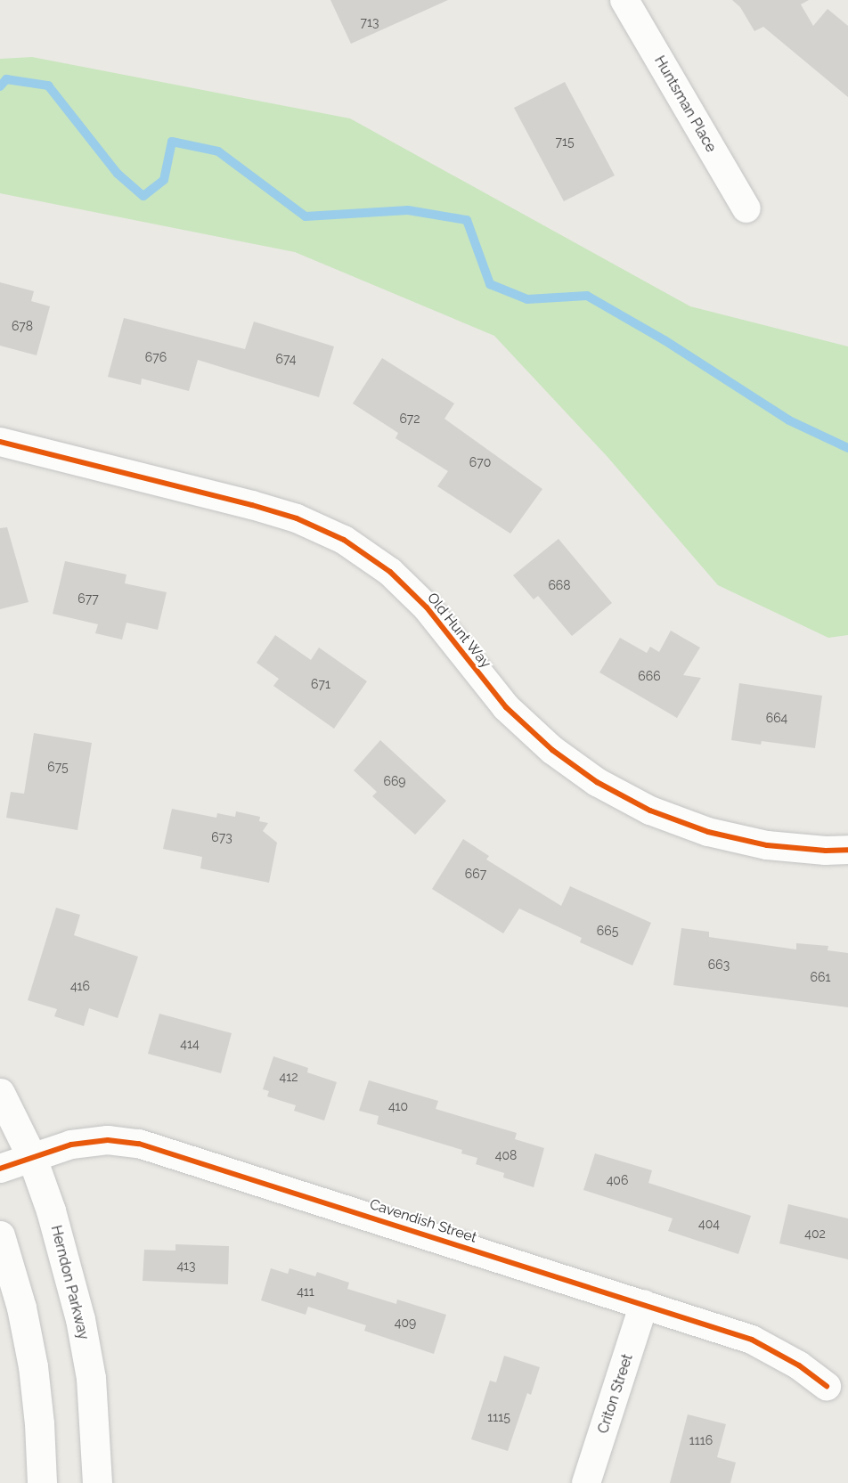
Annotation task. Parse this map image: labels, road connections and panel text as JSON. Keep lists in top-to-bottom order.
{
  "streets": {
    "main road": ["Herndon Parkway"],
    "street": [
      "Huntsman Place",
      "Old Hunt Way",
      "Cavendish Street",
      "Criton Street"
    ]
  },
  "crossings": [
    ["Cavendish Street", "Herndon Parkway"],
    ["Cavendish Street", "Criton Street"]
  ],
  "house_numbers": [
    "713",
    "715",
    "678",
    "676",
    "674",
    "672",
    "670",
    "668",
    "677",
    "666",
    "671",
    "664",
    "675",
    "669",
    "673",
    "667",
    "665",
    "663",
    "661",
    "416",
    "414",
    "412",
    "410",
    "408",
    "406",
    "404",
    "402",
    "413",
    "411",
    "409",
    "1115",
    "1116"
  ]
}
